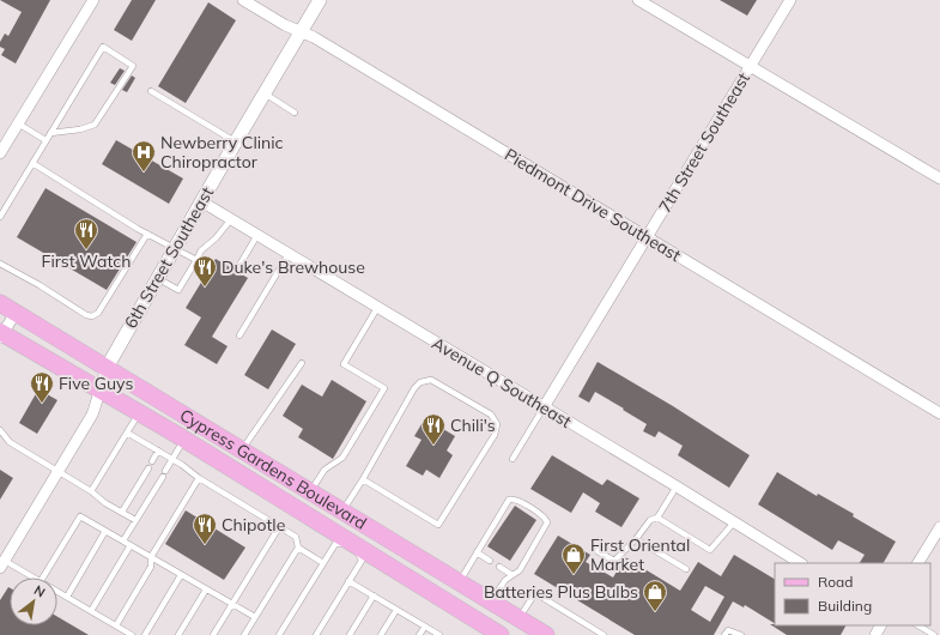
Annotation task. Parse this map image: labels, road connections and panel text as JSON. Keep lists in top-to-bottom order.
{
  "streets": {
    "main road": ["Cypress Gardens Boulevard"],
    "street": [
      "7th Street Southeast",
      "Piedmont Drive Southeast",
      "6th Street Southeast",
      "Avenue Q Southeast"
    ]
  },
  "crossings": [
    ["7th Street Southeast", "Piedmont Drive Southeast"],
    ["7th Street Southeast", "Avenue Q Southeast"],
    ["Piedmont Drive Southeast", "6th Street Southeast"],
    ["6th Street Southeast", "Avenue Q Southeast"],
    ["6th Street Southeast", "Cypress Gardens Boulevard"]
  ],
  "places": {
    "hospital": ["Newberry Clinic Chiropractor"],
    "restaurant": [
      "First Watch",
      "Duke's Brewhouse",
      "Five Guys",
      "Chili's",
      "Chipotle"
    ],
    "shop": ["First Oriental Market", "Batteries Plus Bulbs"]
  },
  "legend": ["Road", "Building"],
  "north": "top right"
}
